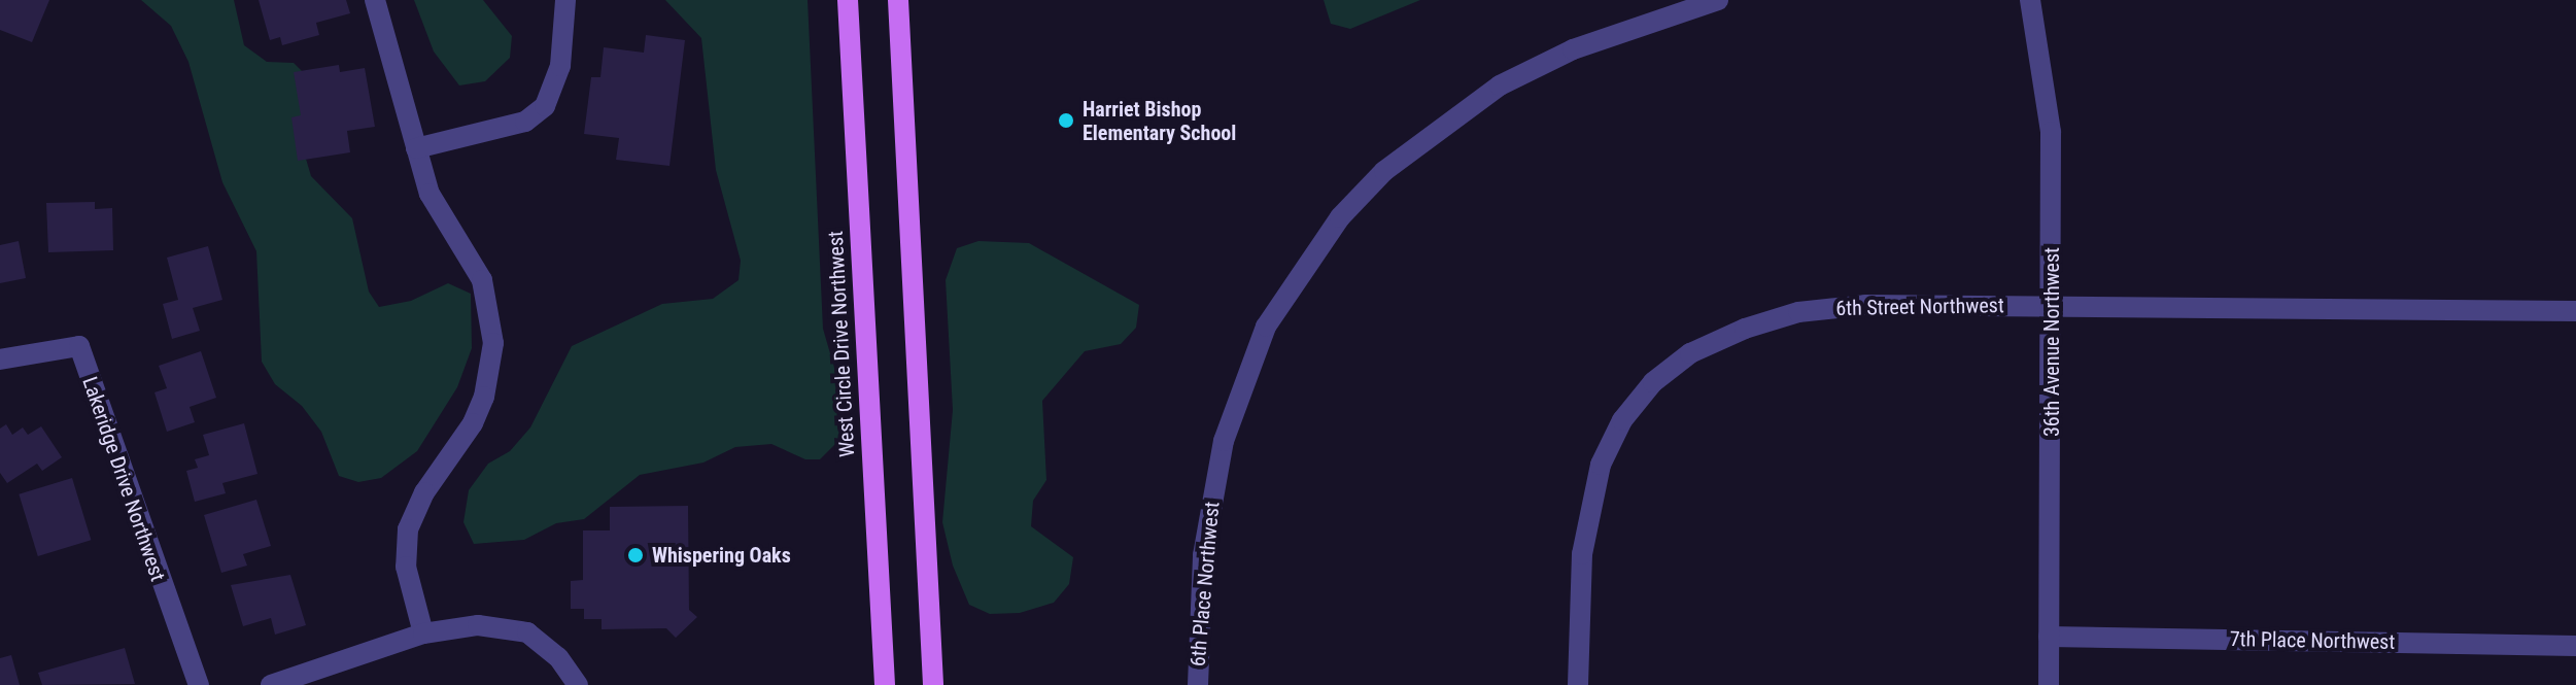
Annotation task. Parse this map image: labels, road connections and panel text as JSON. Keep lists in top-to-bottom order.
{
  "streets": {
    "main road": ["West Circle Drive Northwest"],
    "street": [
      "6th Street Northwest",
      "36th Avenue Northwest",
      "Lakeridge Drive Northwest",
      "6th Place Northwest",
      "7th Place Northwest"
    ]
  },
  "crossings": [
    ["6th Street Northwest", "36th Avenue Northwest"],
    ["36th Avenue Northwest", "7th Place Northwest"]
  ],
  "places": ["Harriet Bishop Elementary School", "Whispering Oaks"]
}
